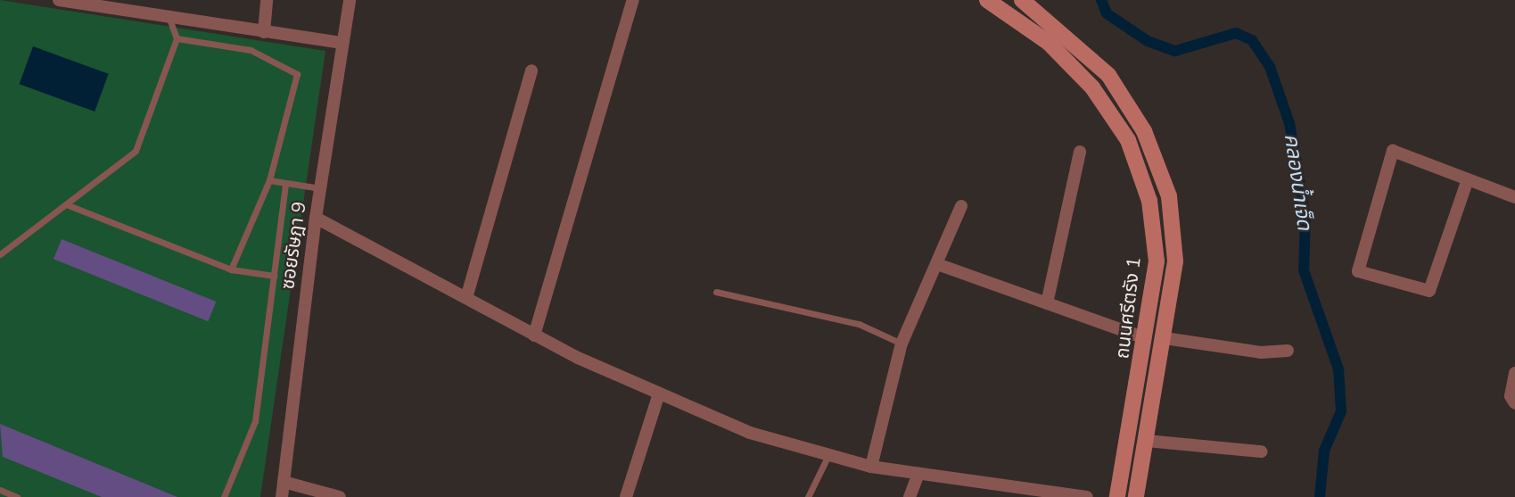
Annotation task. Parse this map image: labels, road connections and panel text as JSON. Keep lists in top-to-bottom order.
{
  "streets": {
    "street": ["ซอยรัษฎา 9", "ถนนศรีตรัง 1"]
  },
  "water": ["คลองน้ำเจ็ด"]
}
